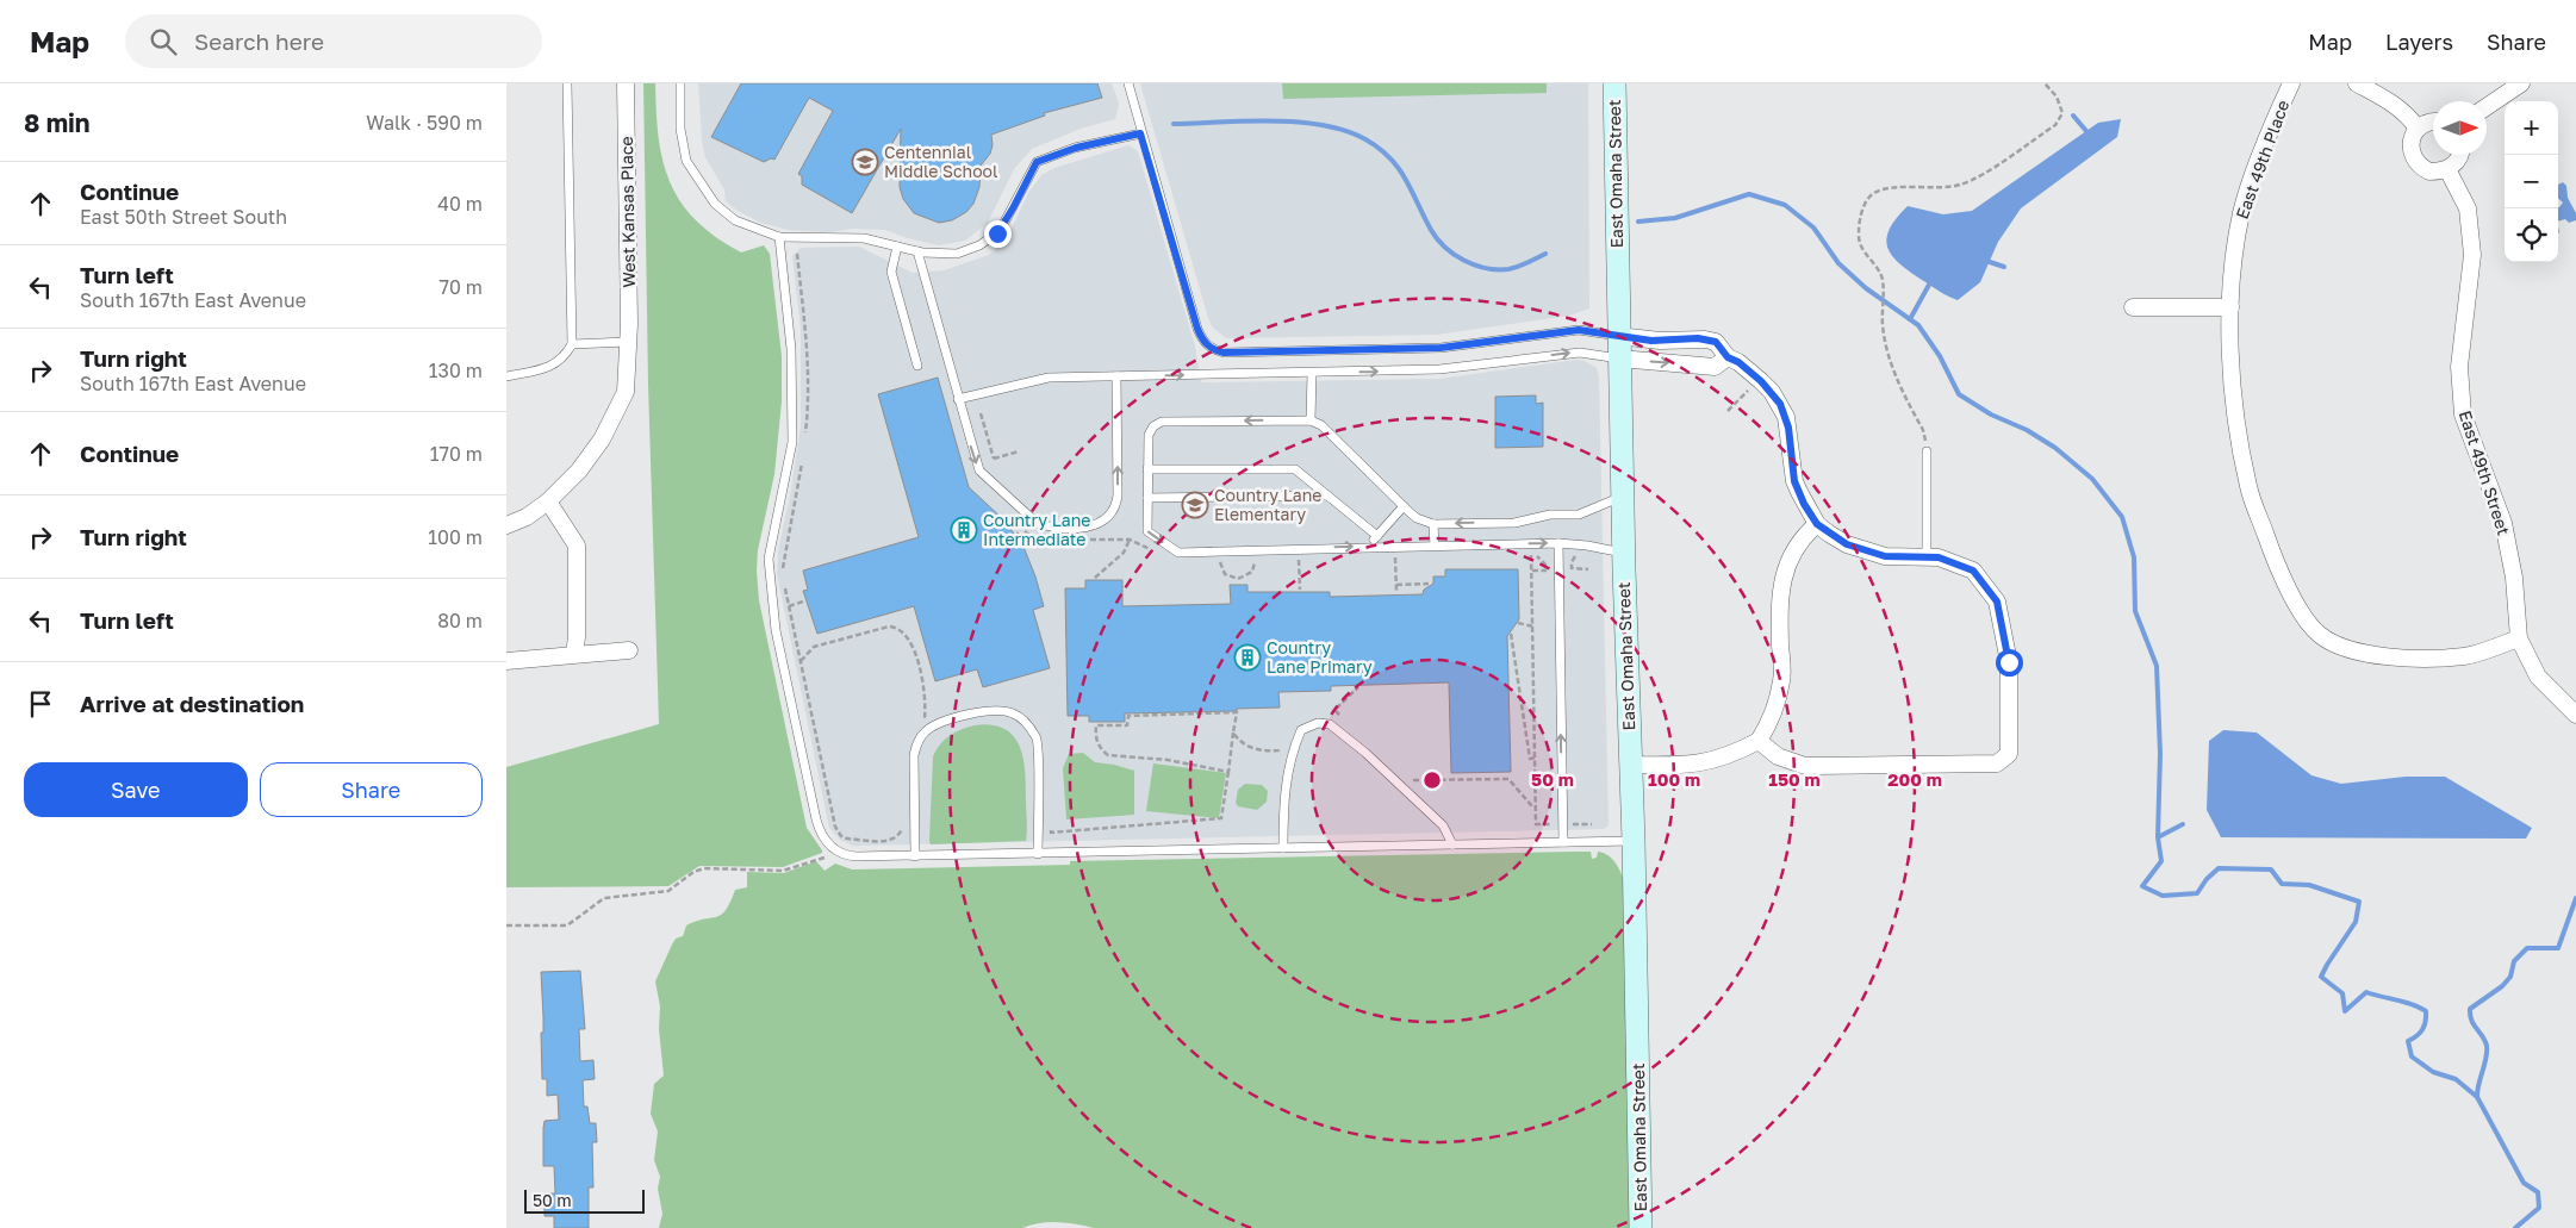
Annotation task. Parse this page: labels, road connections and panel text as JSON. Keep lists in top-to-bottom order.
{
  "streets": {
    "main road": ["East Omaha Street"],
    "street": ["East 49th Place", "West Kansas Place", "East 49th Street"]
  },
  "crossings": [
    ["East 49th Place", "East 49th Street"]
  ],
  "places": {
    "school or university": ["Centennial Middle School", "Country Lane Elementary"],
    "building": ["Country Lane Intermediate", "Country Lane Primary"]
  },
  "scale_bar": "50 m",
  "north": "right",
  "page": {
    "header": "Map",
    "search": "Search here",
    "nav": ["Map", "Layers", "Share"],
    "heading": ["8 min", "Walk · 590 m"],
    "map_buttons": ["+", "−"],
    "list": [
      ["Continue", "East 50th Street South", "40 m"],
      ["Turn left", "South 167th East Avenue", "70 m"],
      ["Turn right", "South 167th East Avenue", "130 m"],
      ["Continue", "170 m"],
      ["Turn right", "100 m"],
      ["Turn left", "80 m"],
      "Arrive at destination"
    ],
    "buttons": ["Save", "Share"],
    "scale": "50 m"
  },
  "rings": [
    "50 m",
    "100 m",
    "150 m",
    "200 m"
  ]
}
